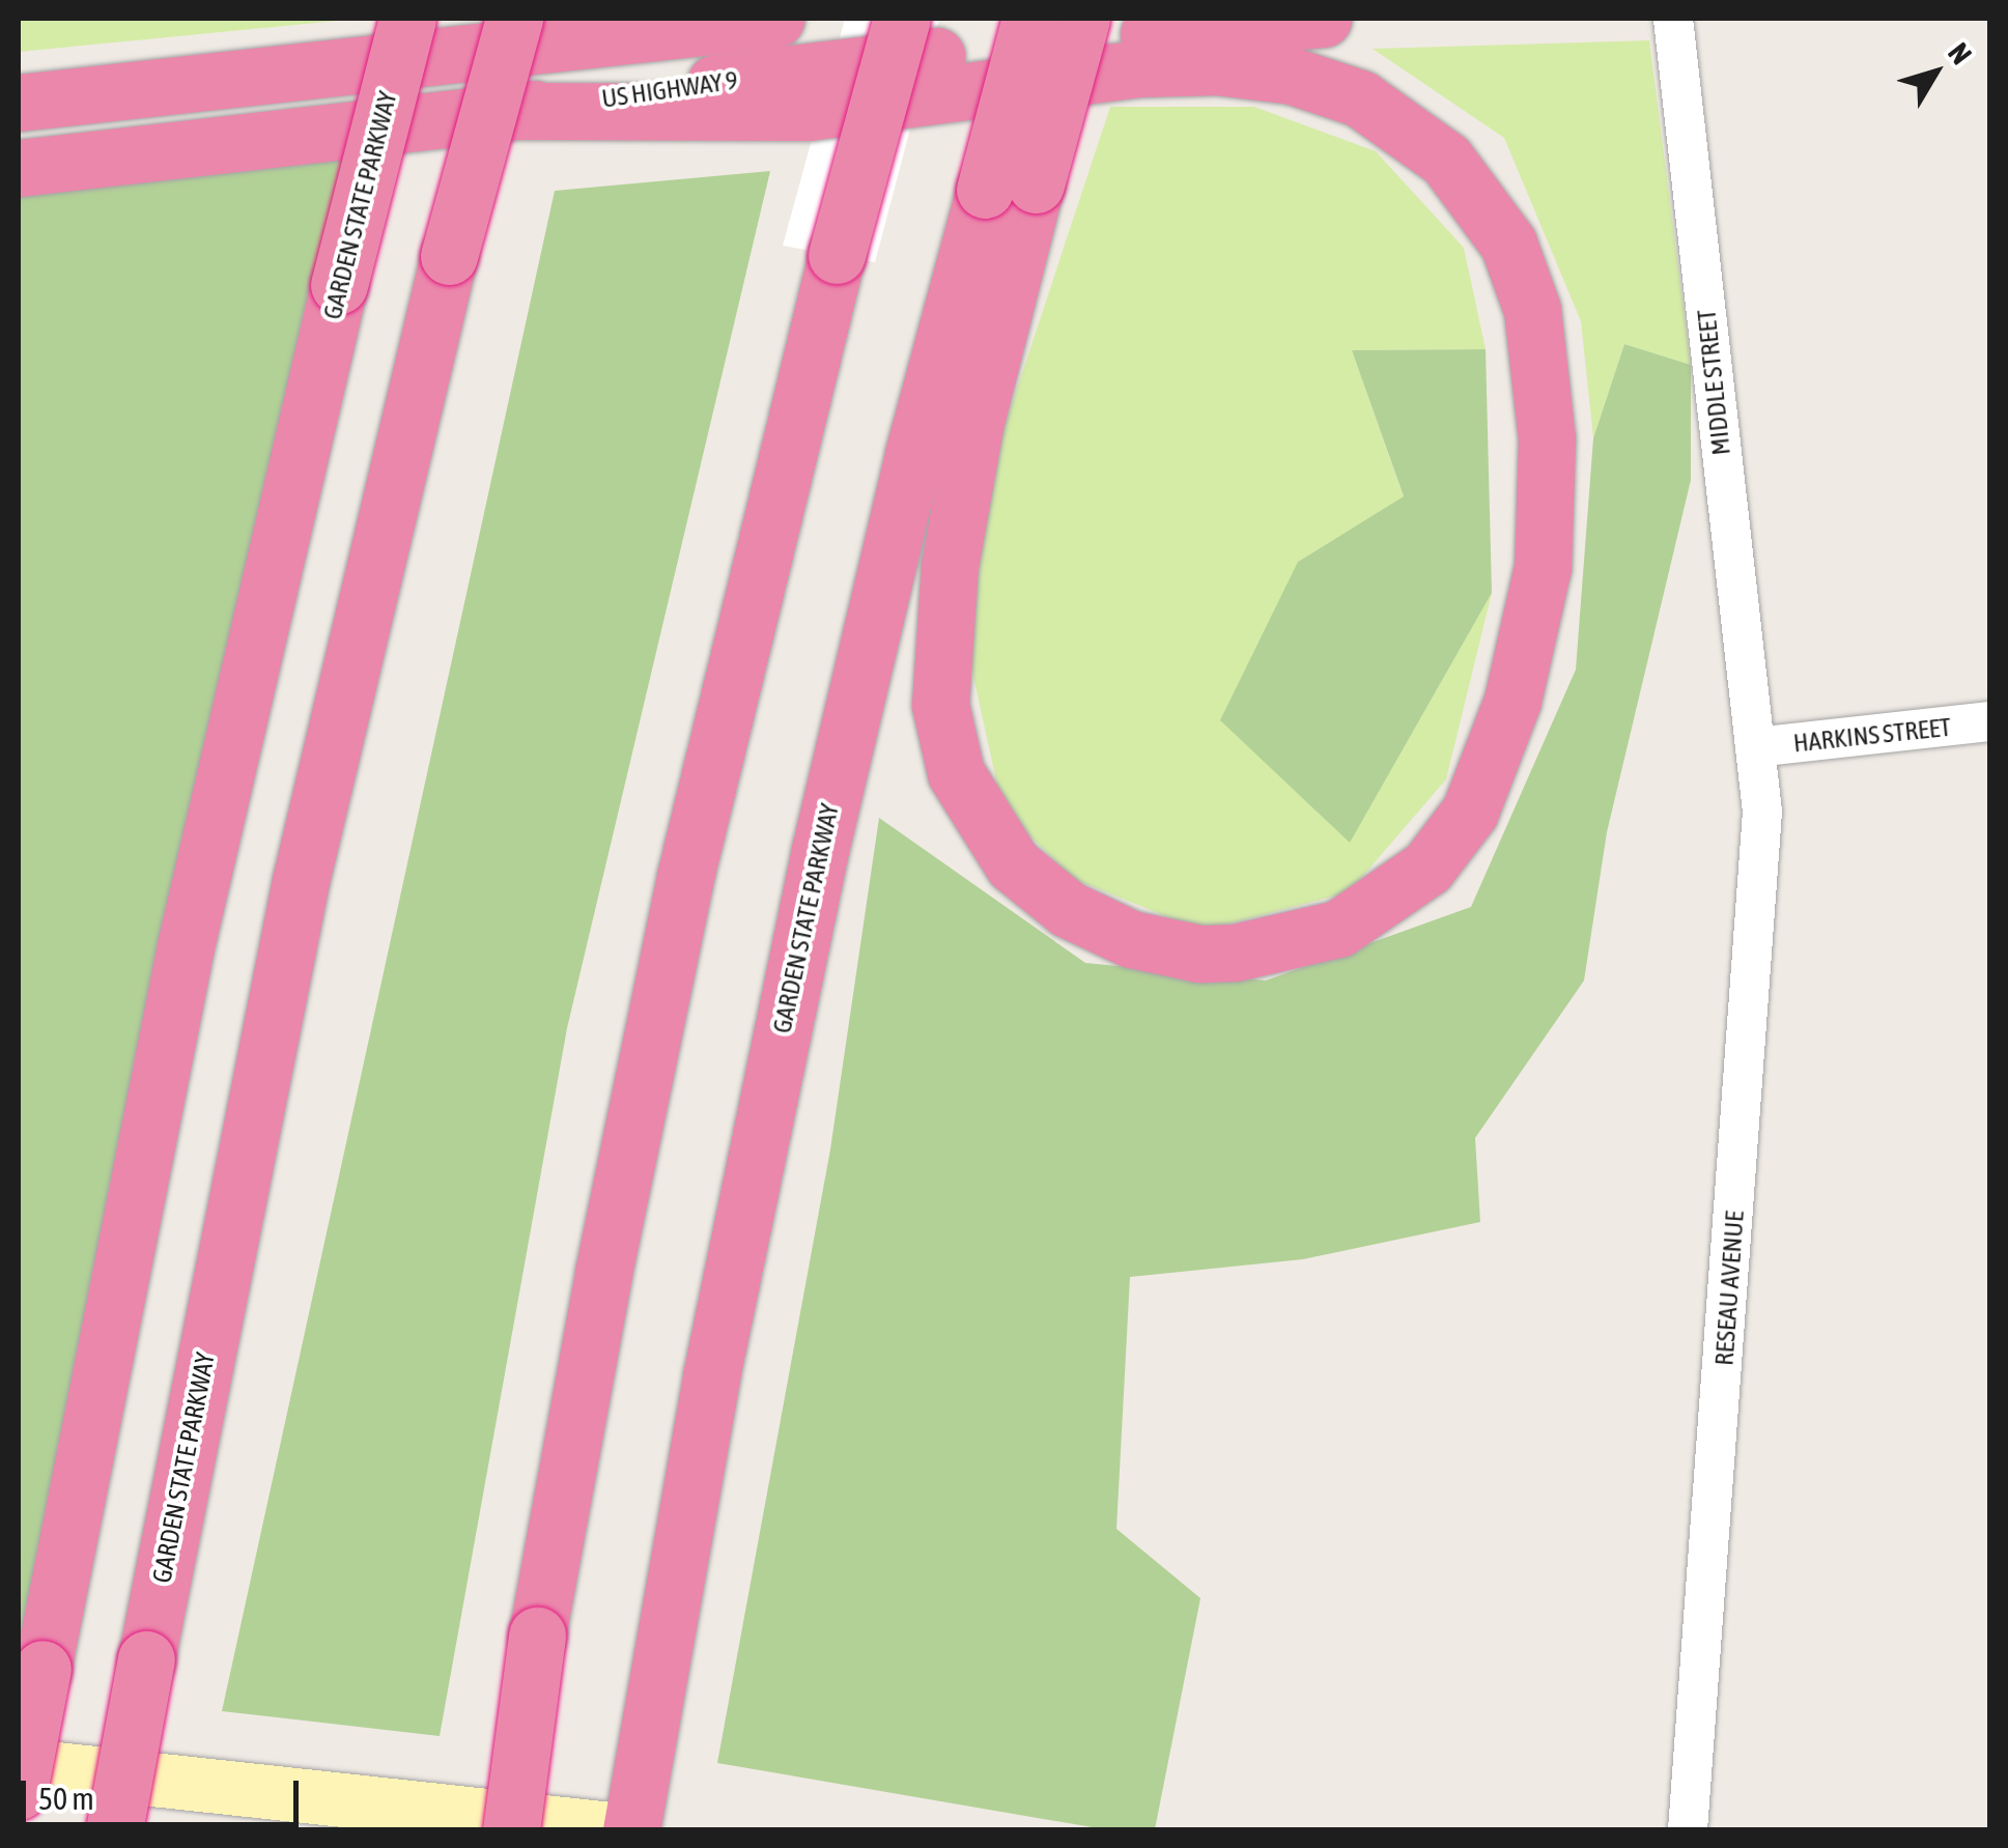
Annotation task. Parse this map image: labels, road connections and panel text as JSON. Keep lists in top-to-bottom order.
{
  "streets": {
    "highway": ["US HIGHWAY 9", "GARDEN STATE PARKWAY"],
    "street": ["MIDDLE STREET", "HARKINS STREET", "RESEAU AVENUE"]
  },
  "crossings": [
    ["MIDDLE STREET", "HARKINS STREET"],
    ["MIDDLE STREET", "RESEAU AVENUE"],
    ["HARKINS STREET", "RESEAU AVENUE"]
  ],
  "scale_bar": "50 m",
  "north": "top right"
}
